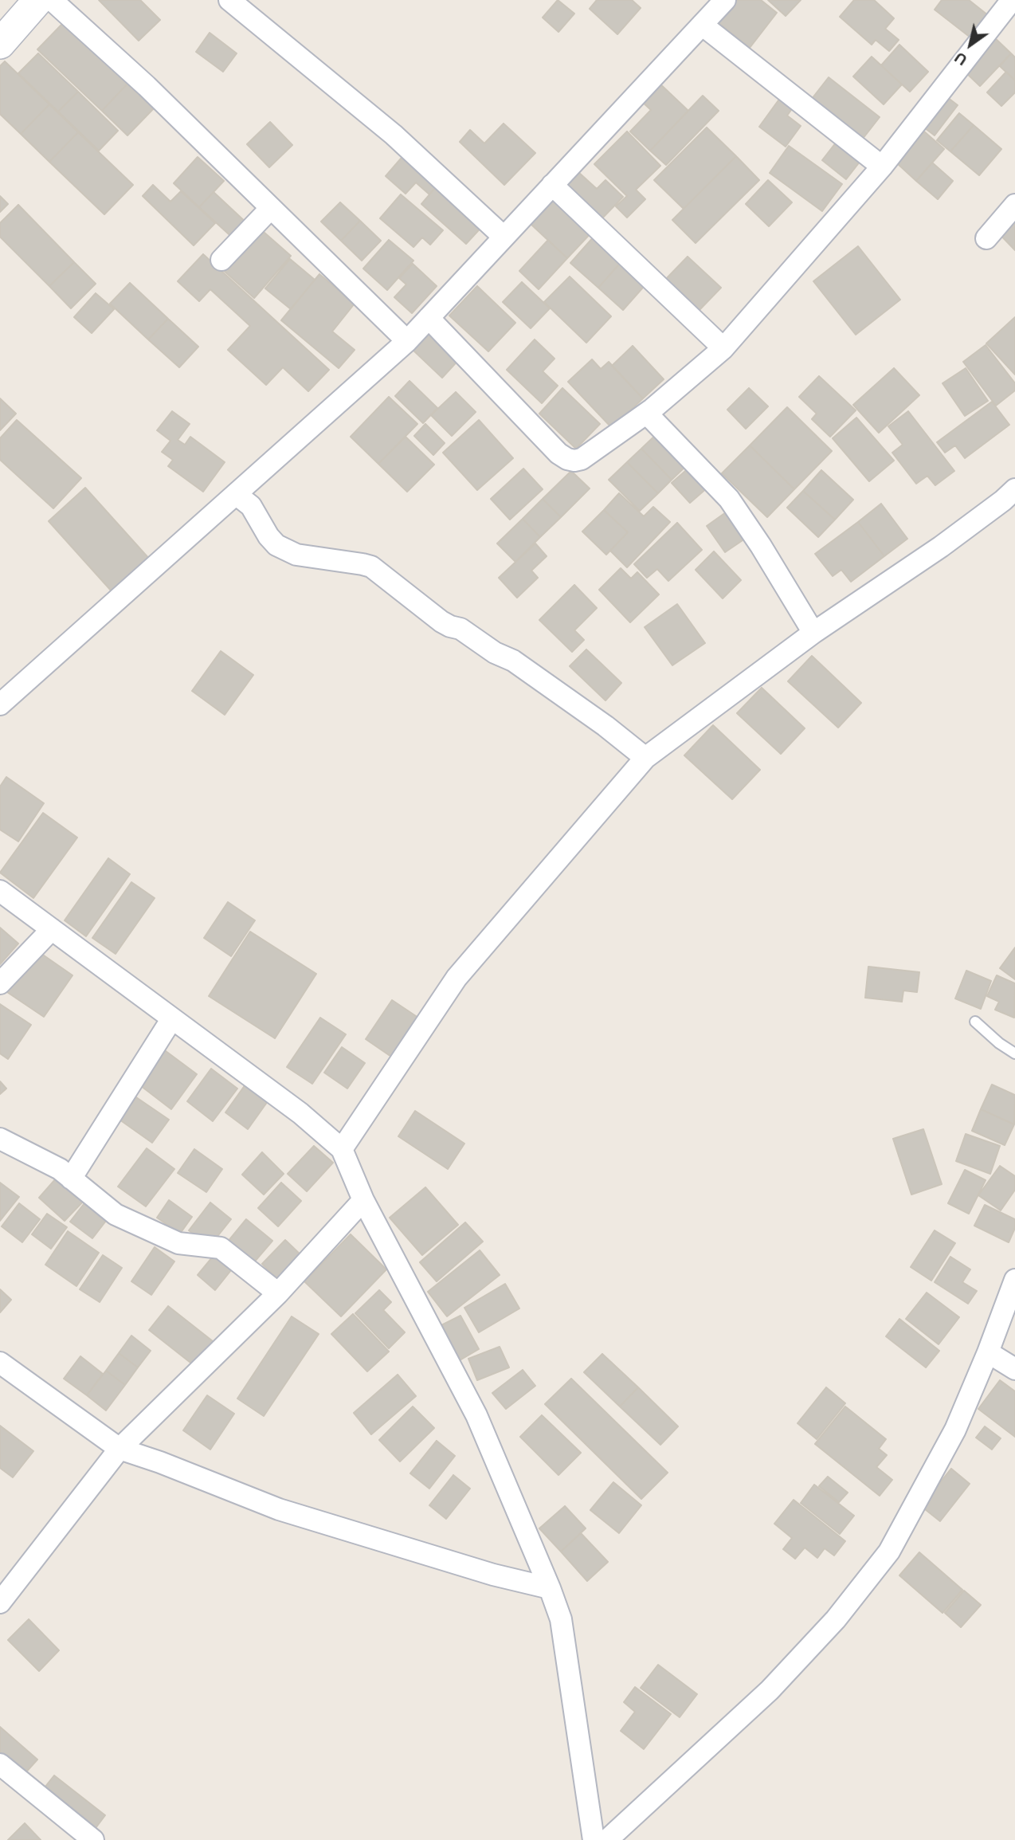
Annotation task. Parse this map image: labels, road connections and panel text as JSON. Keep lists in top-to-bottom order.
{
  "north": "bottom left"
}
